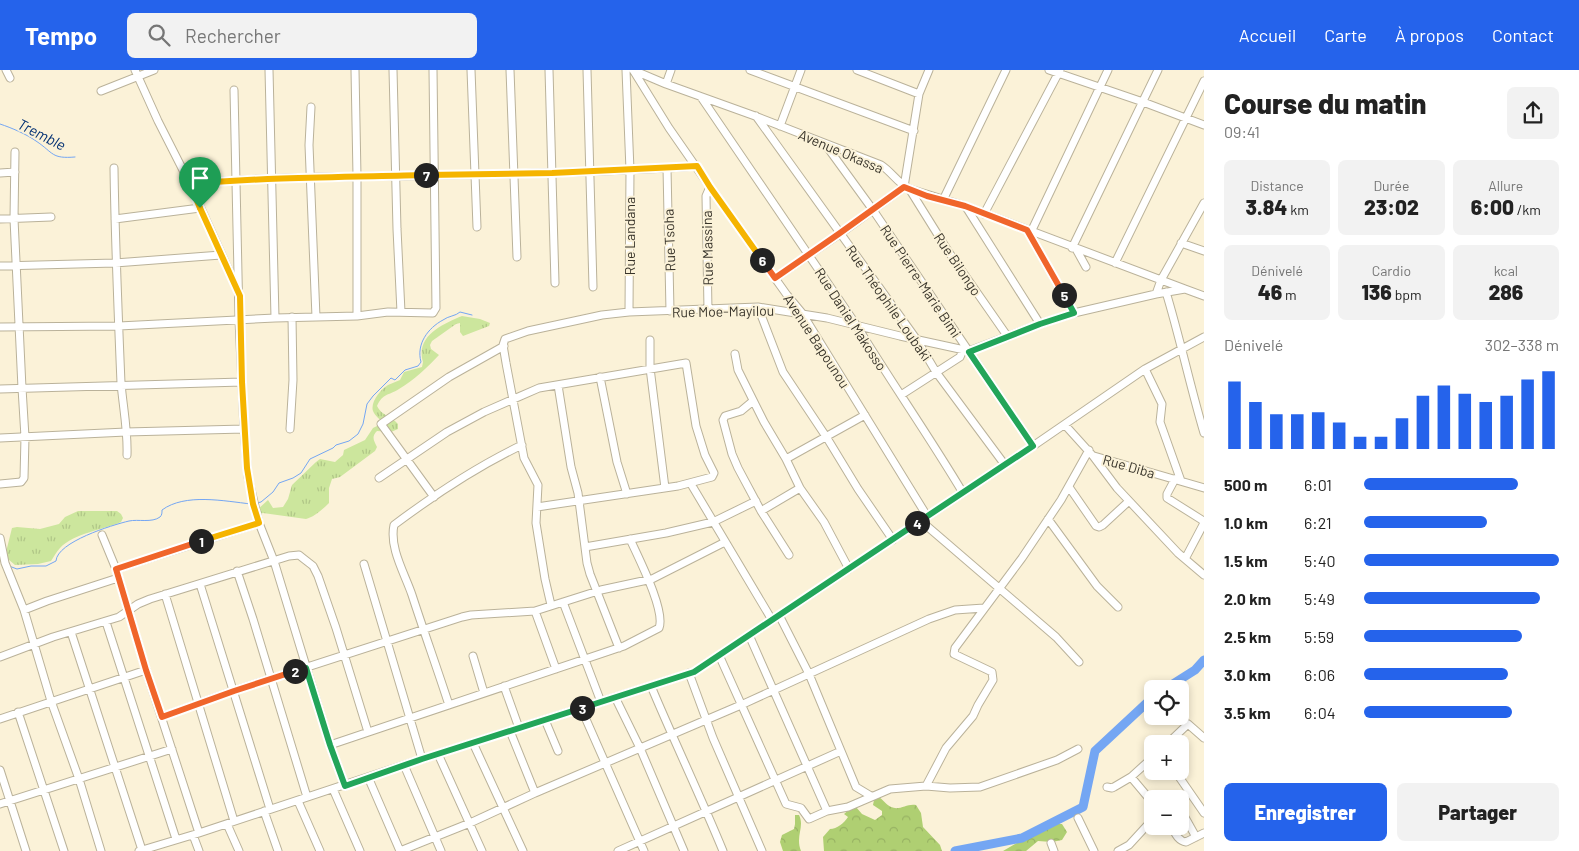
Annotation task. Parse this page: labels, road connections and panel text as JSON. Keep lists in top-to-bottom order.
{
  "streets": {
    "street": [
      "Avenue Okassa",
      "Rue Landana",
      "Rue Tsoha",
      "Rue Massina",
      "Rue Bilongo",
      "Rue Pierre-Marie Bimi",
      "Rue Théophile Loubaki",
      "Rue Moe-Mayilou",
      "Rue Daniel Makosso",
      "Avenue Bapounou",
      "Rue Diba"
    ]
  },
  "crossings": [
    ["Avenue Okassa", "Rue Bilongo"],
    ["Avenue Okassa", "Rue Pierre-Marie Bimi"],
    ["Avenue Okassa", "Rue Théophile Loubaki"],
    ["Avenue Okassa", "Rue Daniel Makosso"],
    ["Avenue Okassa", "Avenue Bapounou"],
    ["Rue Landana", "Rue Moe-Mayilou"],
    ["Rue Tsoha", "Rue Moe-Mayilou"],
    ["Rue Massina", "Rue Moe-Mayilou"],
    ["Rue Massina", "Avenue Bapounou"],
    ["Rue Pierre-Marie Bimi", "Rue Moe-Mayilou"],
    ["Rue Théophile Loubaki", "Rue Moe-Mayilou"],
    ["Rue Moe-Mayilou", "Rue Daniel Makosso"],
    ["Rue Moe-Mayilou", "Avenue Bapounou"]
  ],
  "water": ["Tremble"],
  "page": {
    "header": "Tempo",
    "search": "Rechercher",
    "nav": [
      "Accueil",
      "Carte",
      "À propos",
      "Contact"
    ],
    "heading": ["Course du matin", "09:41"],
    "stats": [
      ["Distance", "3.84 km"],
      ["Durée", "23:02"],
      ["Allure", "6:00 /km"],
      ["Dénivelé", "46 m"],
      ["Cardio", "136 bpm"],
      ["kcal", "286"]
    ],
    "pins": [
      "7",
      "6",
      "5",
      "4",
      "1",
      "2",
      "3"
    ],
    "chart": ["Dénivelé", "302–338 m"],
    "list": [
      {
        "name": "500 m",
        "note": "6:01"
      },
      {
        "name": "1.0 km",
        "note": "6:21"
      },
      {
        "name": "1.5 km",
        "note": "5:40"
      },
      {
        "name": "2.0 km",
        "note": "5:49"
      },
      {
        "name": "2.5 km",
        "note": "5:59"
      },
      {
        "name": "3.0 km",
        "note": "6:06"
      },
      {
        "name": "3.5 km",
        "note": "6:04"
      }
    ],
    "map_buttons": ["+", "−"],
    "buttons": ["Enregistrer", "Partager"]
  }
}
